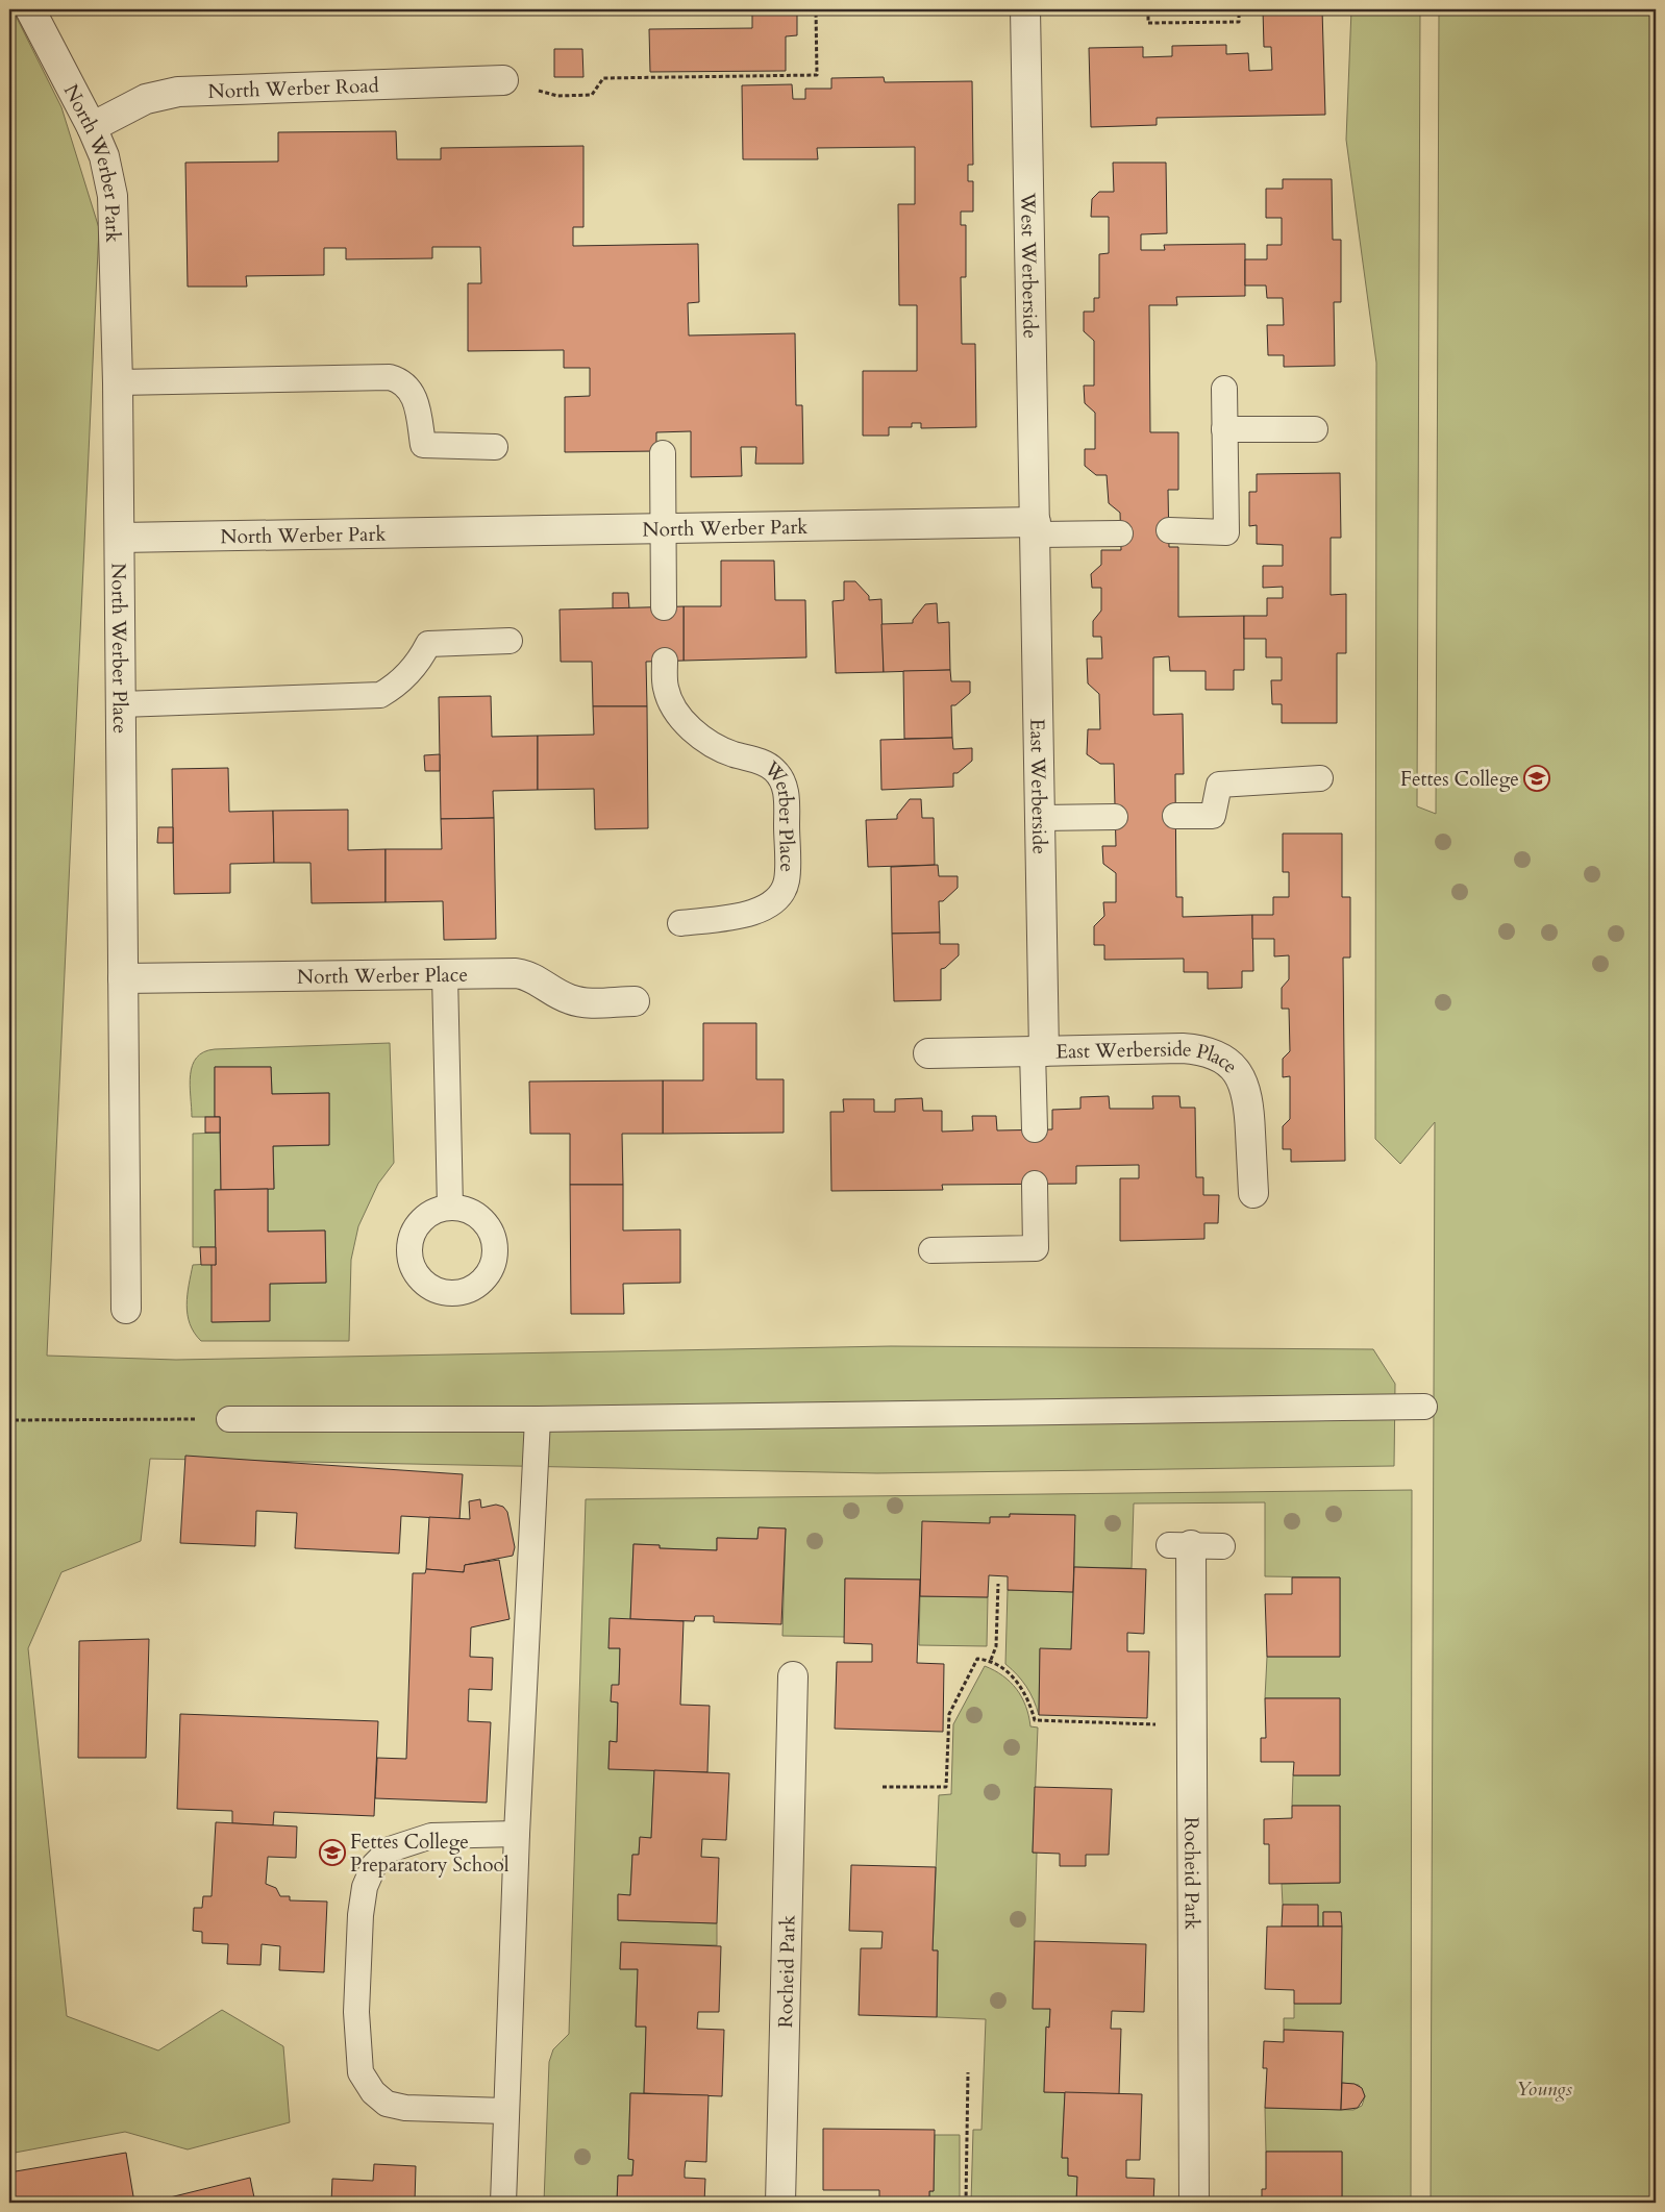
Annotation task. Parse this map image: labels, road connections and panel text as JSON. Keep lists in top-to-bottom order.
{
  "streets": {
    "street": [
      "North Werber Road",
      "North Werber Park",
      "West Werberside",
      "North Werber Place",
      "East Werberside",
      "East Werberside Place",
      "Rocheid Park"
    ],
    "lane": ["Werber Place"]
  },
  "crossings": [
    ["North Werber Road", "North Werber Park"],
    ["North Werber Park", "West Werberside"],
    ["North Werber Park", "North Werber Place"],
    ["North Werber Park", "East Werberside"],
    ["West Werberside", "East Werberside"],
    ["East Werberside", "East Werberside Place"]
  ],
  "parks": ["Youngs"],
  "places": {
    "school or university": ["Fettes College", "Fettes College Preparatory School"]
  }
}
